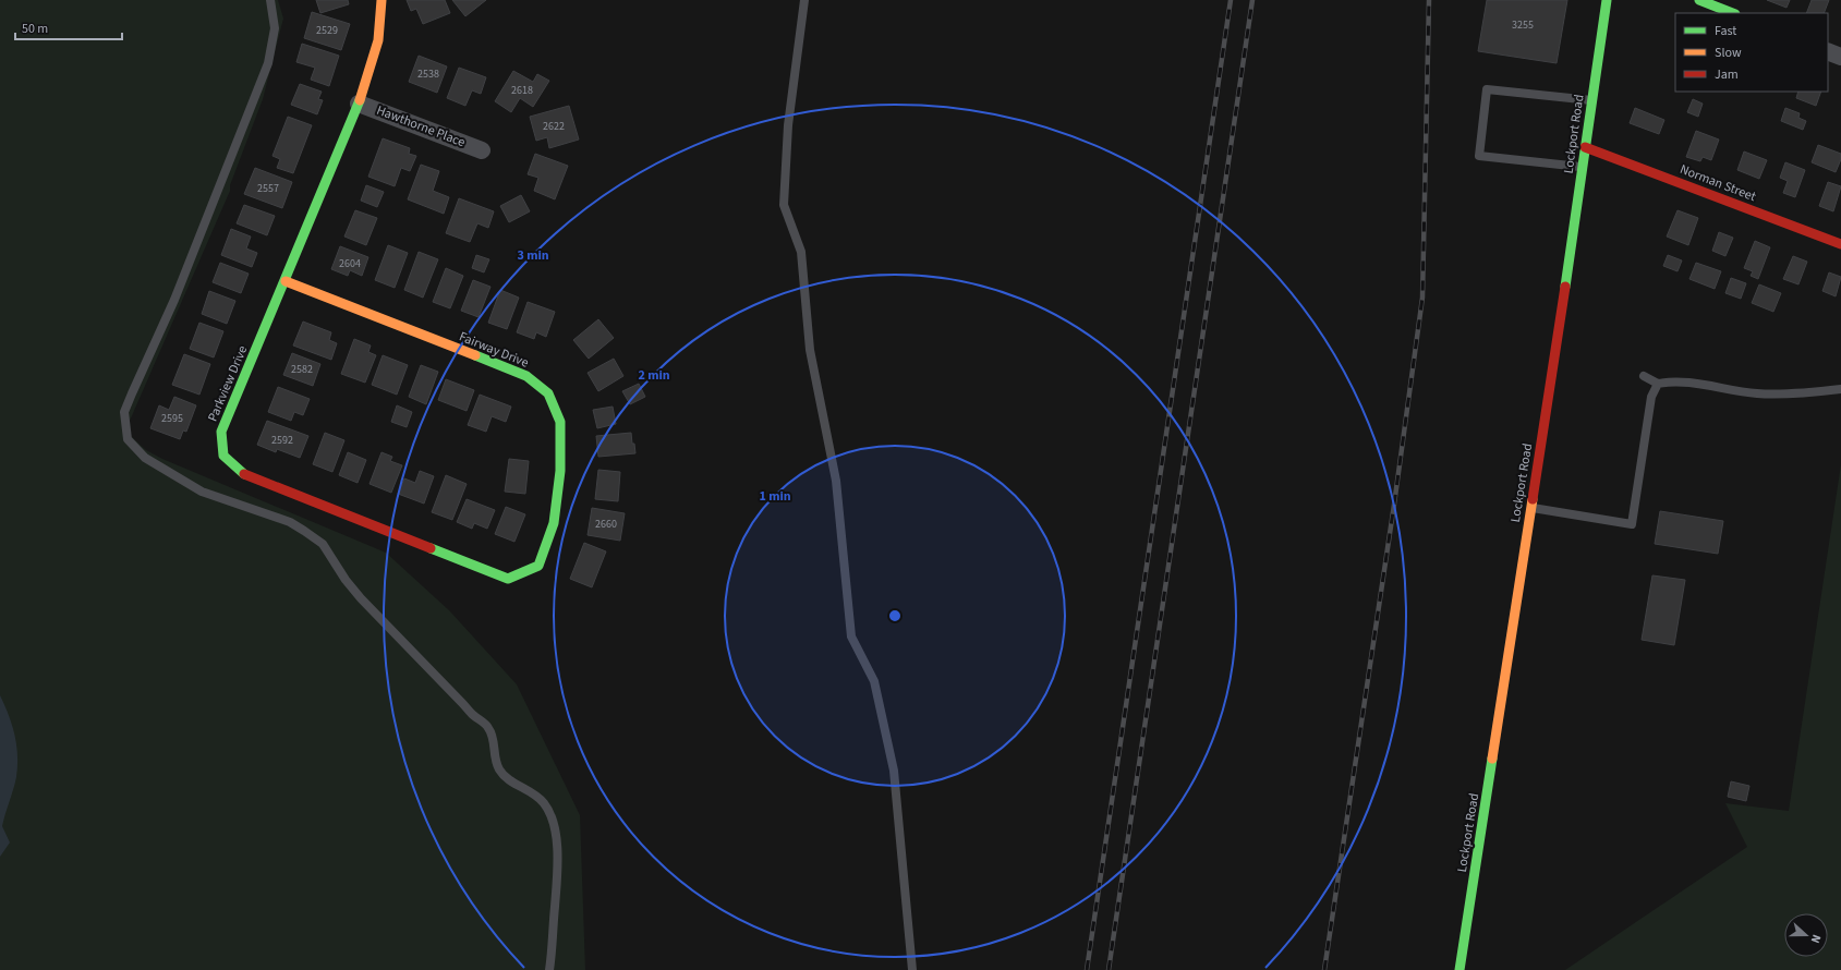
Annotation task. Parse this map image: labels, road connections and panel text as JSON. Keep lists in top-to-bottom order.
{
  "streets": {
    "street": [
      "Hawthorne Place",
      "Lockport Road",
      "Norman Street",
      "Fairway Drive",
      "Parkview Drive"
    ]
  },
  "crossings": [
    ["Hawthorne Place", "Parkview Drive"],
    ["Lockport Road", "Norman Street"],
    ["Fairway Drive", "Parkview Drive"]
  ],
  "house_numbers": [
    "3255",
    "2529",
    "2538",
    "2618",
    "2622",
    "2557",
    "2604",
    "2582",
    "2595",
    "2592",
    "2660"
  ],
  "legend": ["Fast", "Slow", "Jam"],
  "scale_bar": "50 m",
  "north": "right",
  "rings": ["3 min", "2 min", "1 min"]
}
